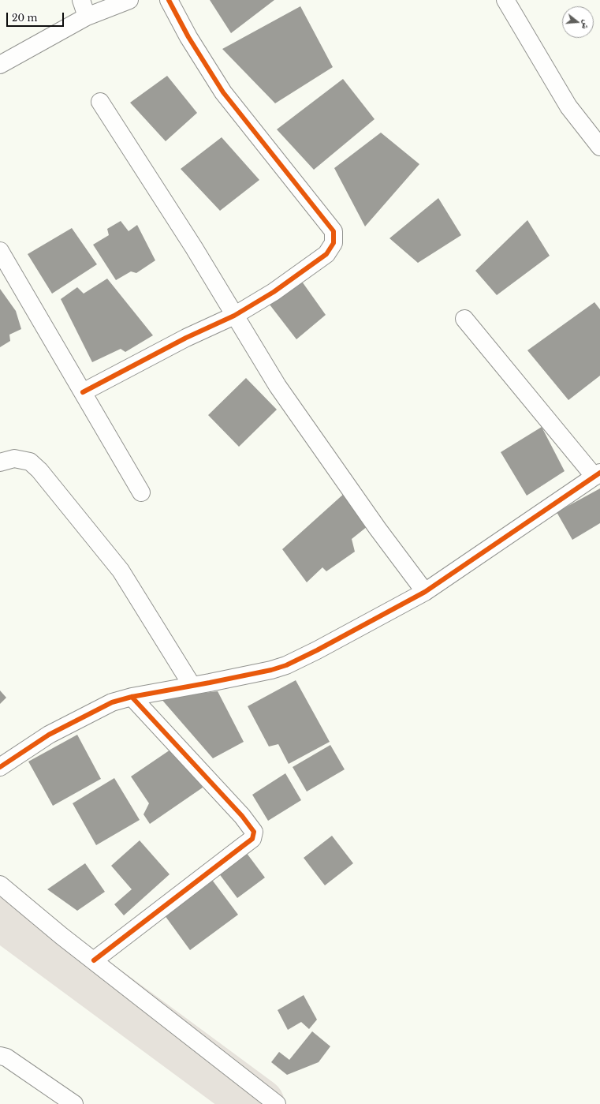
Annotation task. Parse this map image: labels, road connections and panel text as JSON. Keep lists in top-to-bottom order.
{
  "scale_bar": "20 m",
  "north": "right"
}
